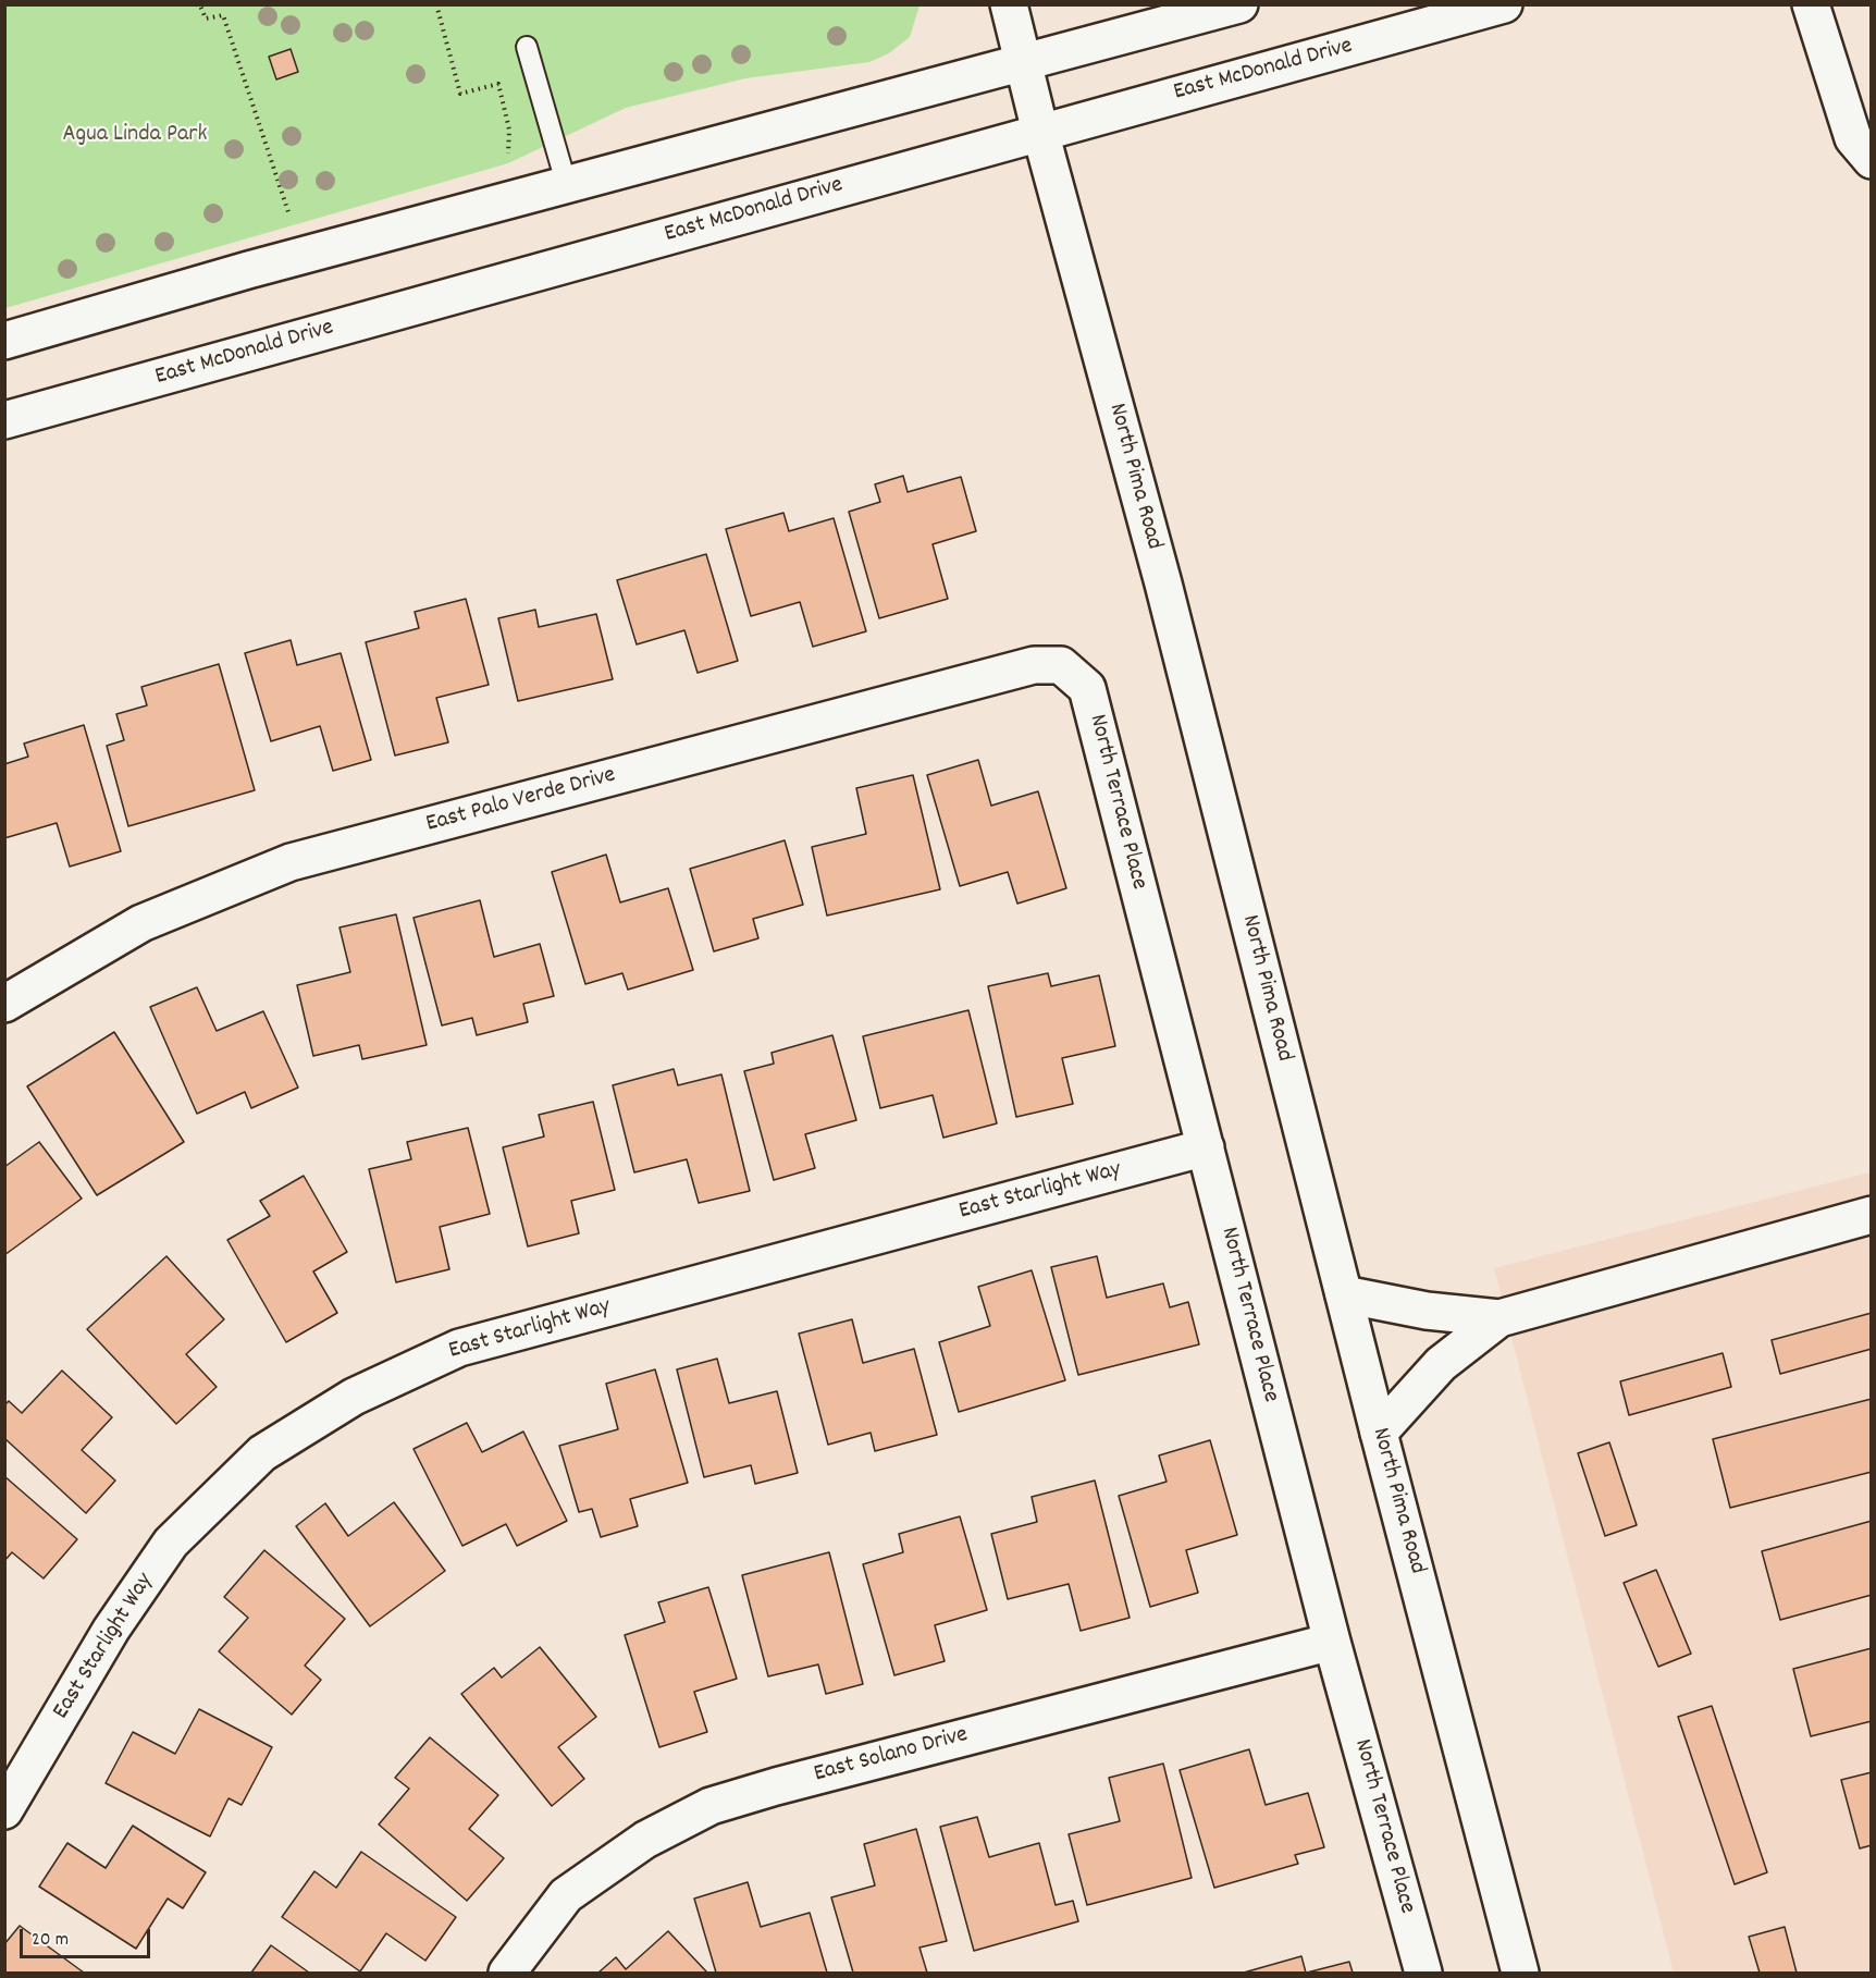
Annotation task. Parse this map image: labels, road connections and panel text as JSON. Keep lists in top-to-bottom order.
{
  "streets": {
    "street": [
      "East McDonald Drive",
      "North Pima Road",
      "East Palo Verde Drive",
      "North Terrace Place",
      "East Starlight Way",
      "East Solano Drive"
    ]
  },
  "crossings": [
    ["East McDonald Drive", "North Pima Road"],
    ["East Palo Verde Drive", "North Terrace Place"],
    ["North Terrace Place", "East Starlight Way"],
    ["North Terrace Place", "East Solano Drive"]
  ],
  "parks": ["Agua Linda Park"],
  "scale_bar": "20 m"
}
